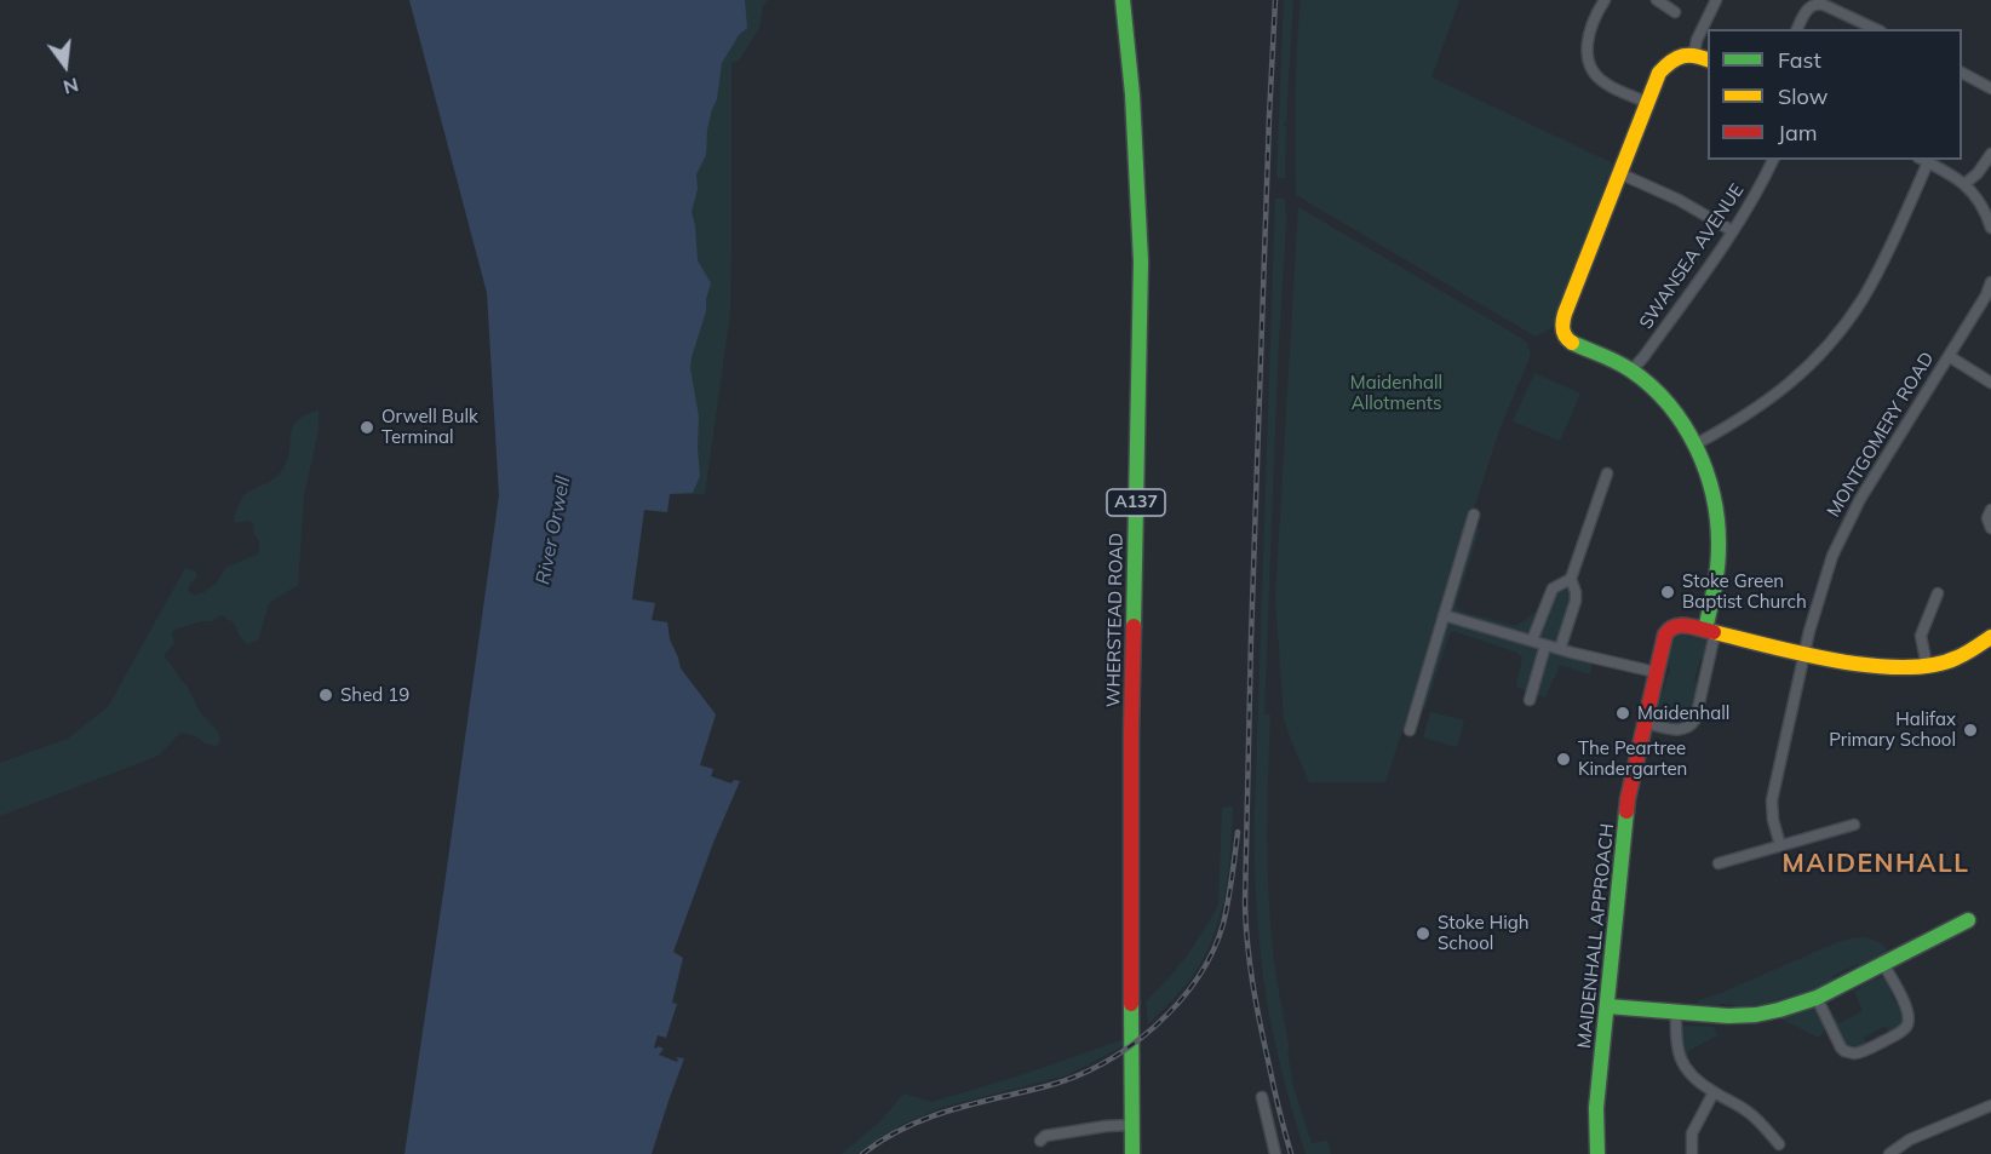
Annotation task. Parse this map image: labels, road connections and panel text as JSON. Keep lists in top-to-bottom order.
{
  "streets": {
    "street": [
      "SWANSEA AVENUE",
      "MONTGOMERY ROAD",
      "A137",
      "WHERSTEAD ROAD",
      "MAIDENHALL APPROACH"
    ]
  },
  "districts": ["MAIDENHALL"],
  "water": ["River Orwell"],
  "parks": ["Maidenhall Allotments"],
  "places": [
    "Orwell Bulk Terminal",
    "Stoke Green Baptist Church",
    "Shed 19",
    "Maidenhall",
    "Halifax Primary School",
    "The Peartree Kindergarten",
    "Stoke High School"
  ],
  "legend": ["Fast", "Slow", "Jam"],
  "north": "bottom"
}
